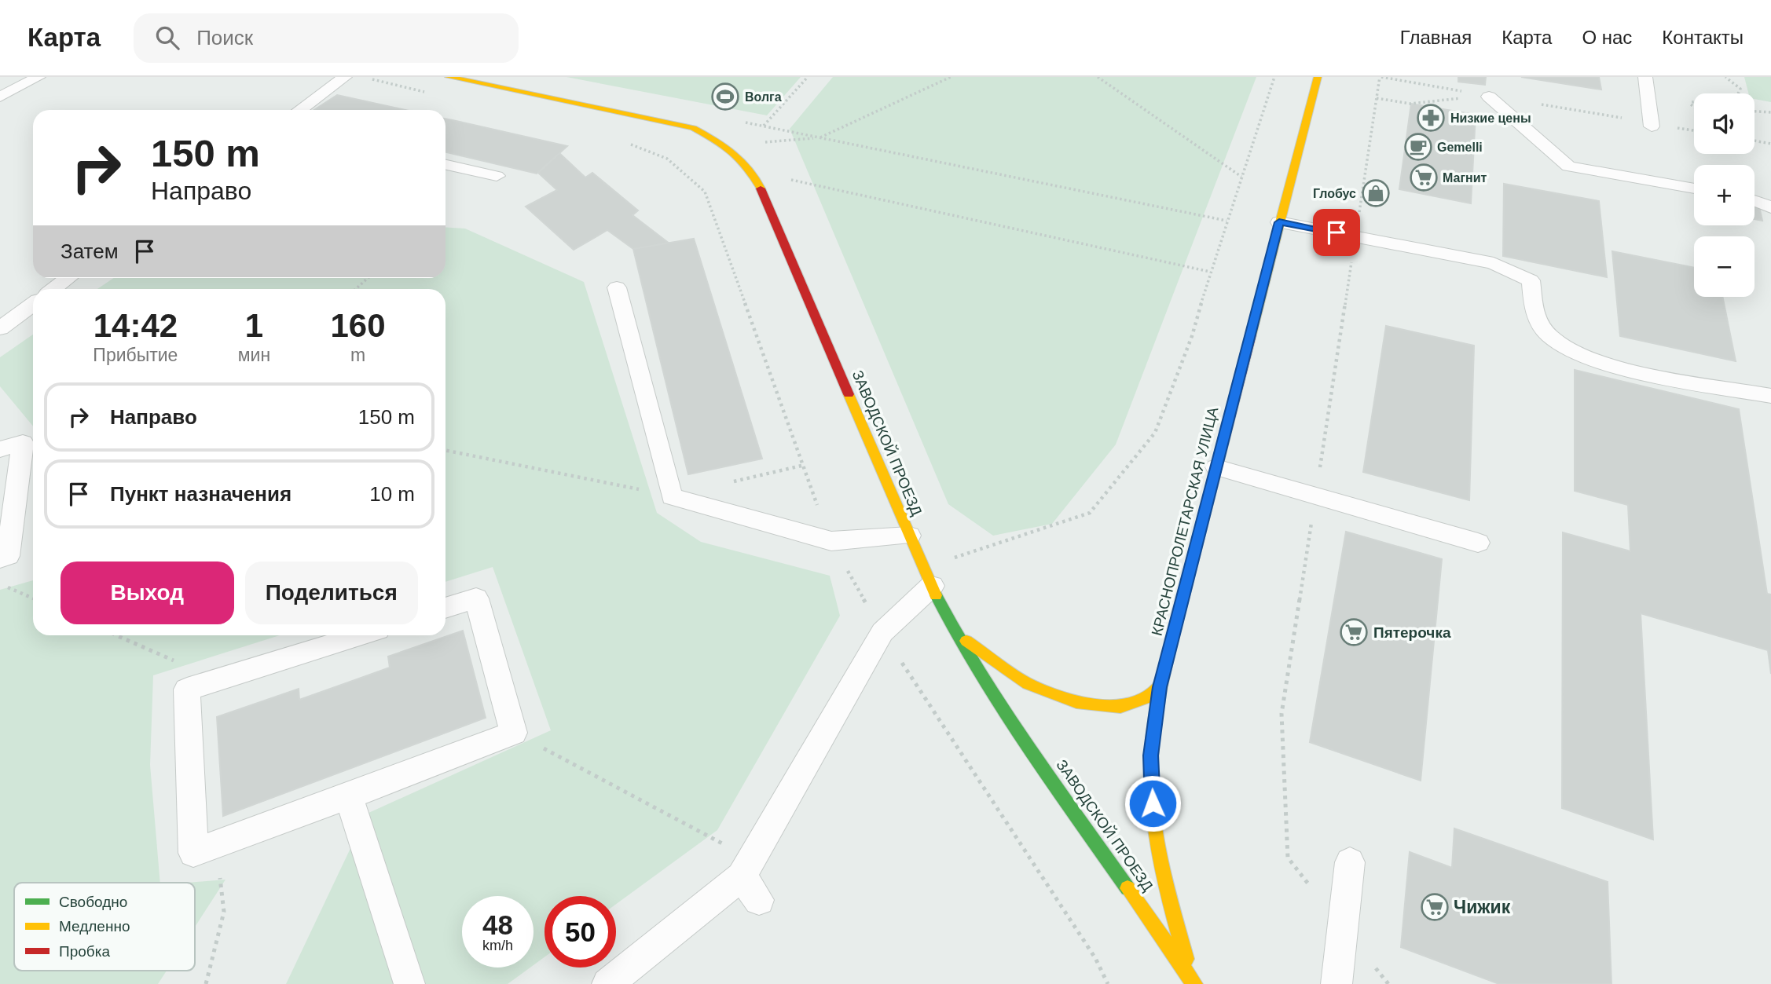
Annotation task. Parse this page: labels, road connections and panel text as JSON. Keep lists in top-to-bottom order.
{
  "streets": {
    "street": ["ЗАВОДСКОЙ ПРОЕЗД", "КРАСНОПРОЛЕТАРСКАЯ УЛИЦА"]
  },
  "crossings": [
    ["ЗАВОДСКОЙ ПРОЕЗД", "КРАСНОПРОЛЕТАРСКАЯ УЛИЦА"]
  ],
  "places": {
    "sports": ["Волга"],
    "pharmacy": ["Низкие цены"],
    "cafe": ["Gemelli"],
    "supermarket": ["Магнит", "Пятерочка", "Чижик"],
    "shop": ["Глобус"]
  },
  "legend": ["Свободно", "Медленно", "Пробка"],
  "page": {
    "header": "Карта",
    "search": "Поиск",
    "nav": [
      "Главная",
      "Карта",
      "О нас",
      "Контакты"
    ],
    "map_buttons": ["+", "−"],
    "turn": ["150 m", "Направо"],
    "then": "Затем",
    "eta": [
      "14:42",
      "Прибытие",
      "1",
      "мин",
      "160",
      "m"
    ],
    "list": [
      {
        "name": "Направо",
        "value": "150 m"
      },
      {
        "name": "Пункт назначения",
        "value": "10 m"
      }
    ],
    "buttons": ["Выход", "Поделиться"],
    "speed": "48 km/h",
    "limit": "50"
  }
}
